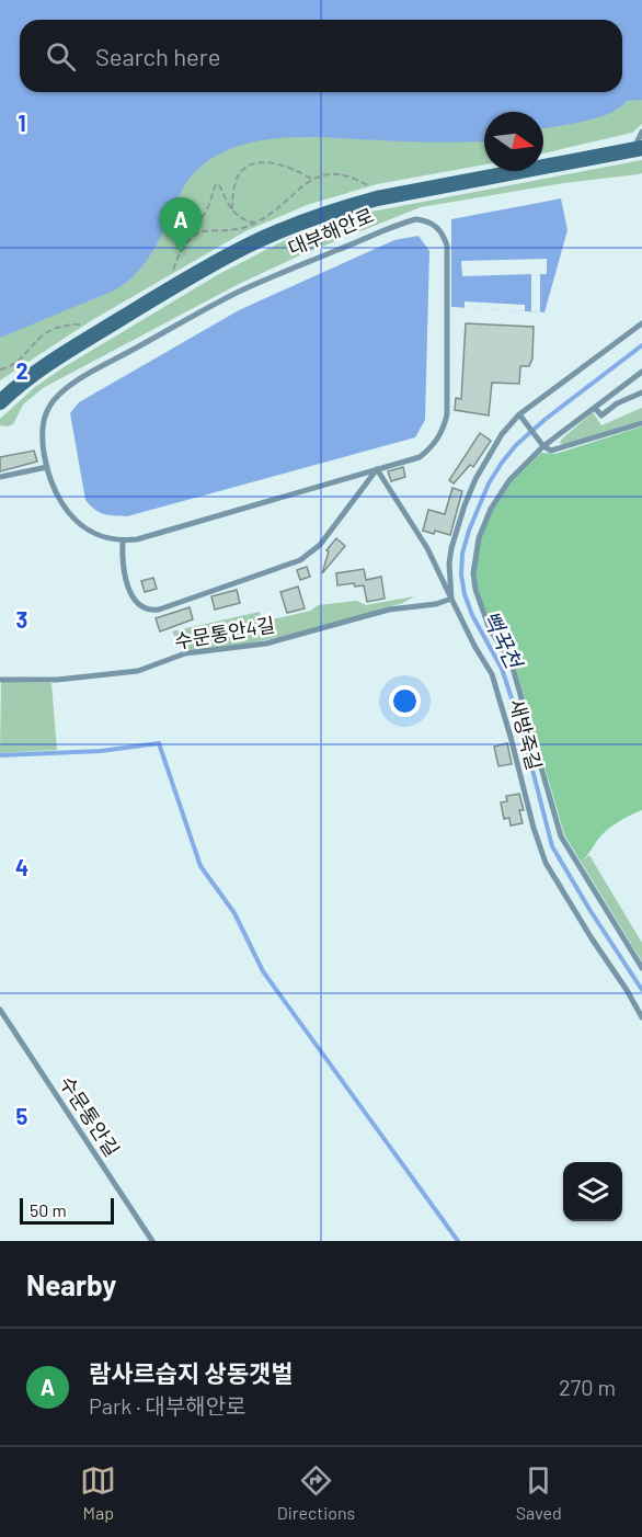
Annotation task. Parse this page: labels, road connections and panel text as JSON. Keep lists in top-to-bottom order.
{
  "streets": {
    "street": ["대부해안로"],
    "lane": ["수문통안4길", "새방죽길", "수문통안길"]
  },
  "crossings": [
    ["수문통안4길", "새방죽길"]
  ],
  "water": ["뻑꾹천"],
  "scale_bar": "50 m",
  "north": "right",
  "page": {
    "search": "Search here",
    "pins": "A",
    "scale": "50 m",
    "heading": "Nearby",
    "list": [
      {
        "mark": "A",
        "name": "람사르습지 상동갯벌",
        "note": "Park · 대부해안로",
        "value": "270 m"
      }
    ],
    "nav": ["Map", "Directions", "Saved"]
  },
  "grid": {
    "rows": [
      "1",
      "2",
      "3",
      "4",
      "5"
    ]
  }
}
